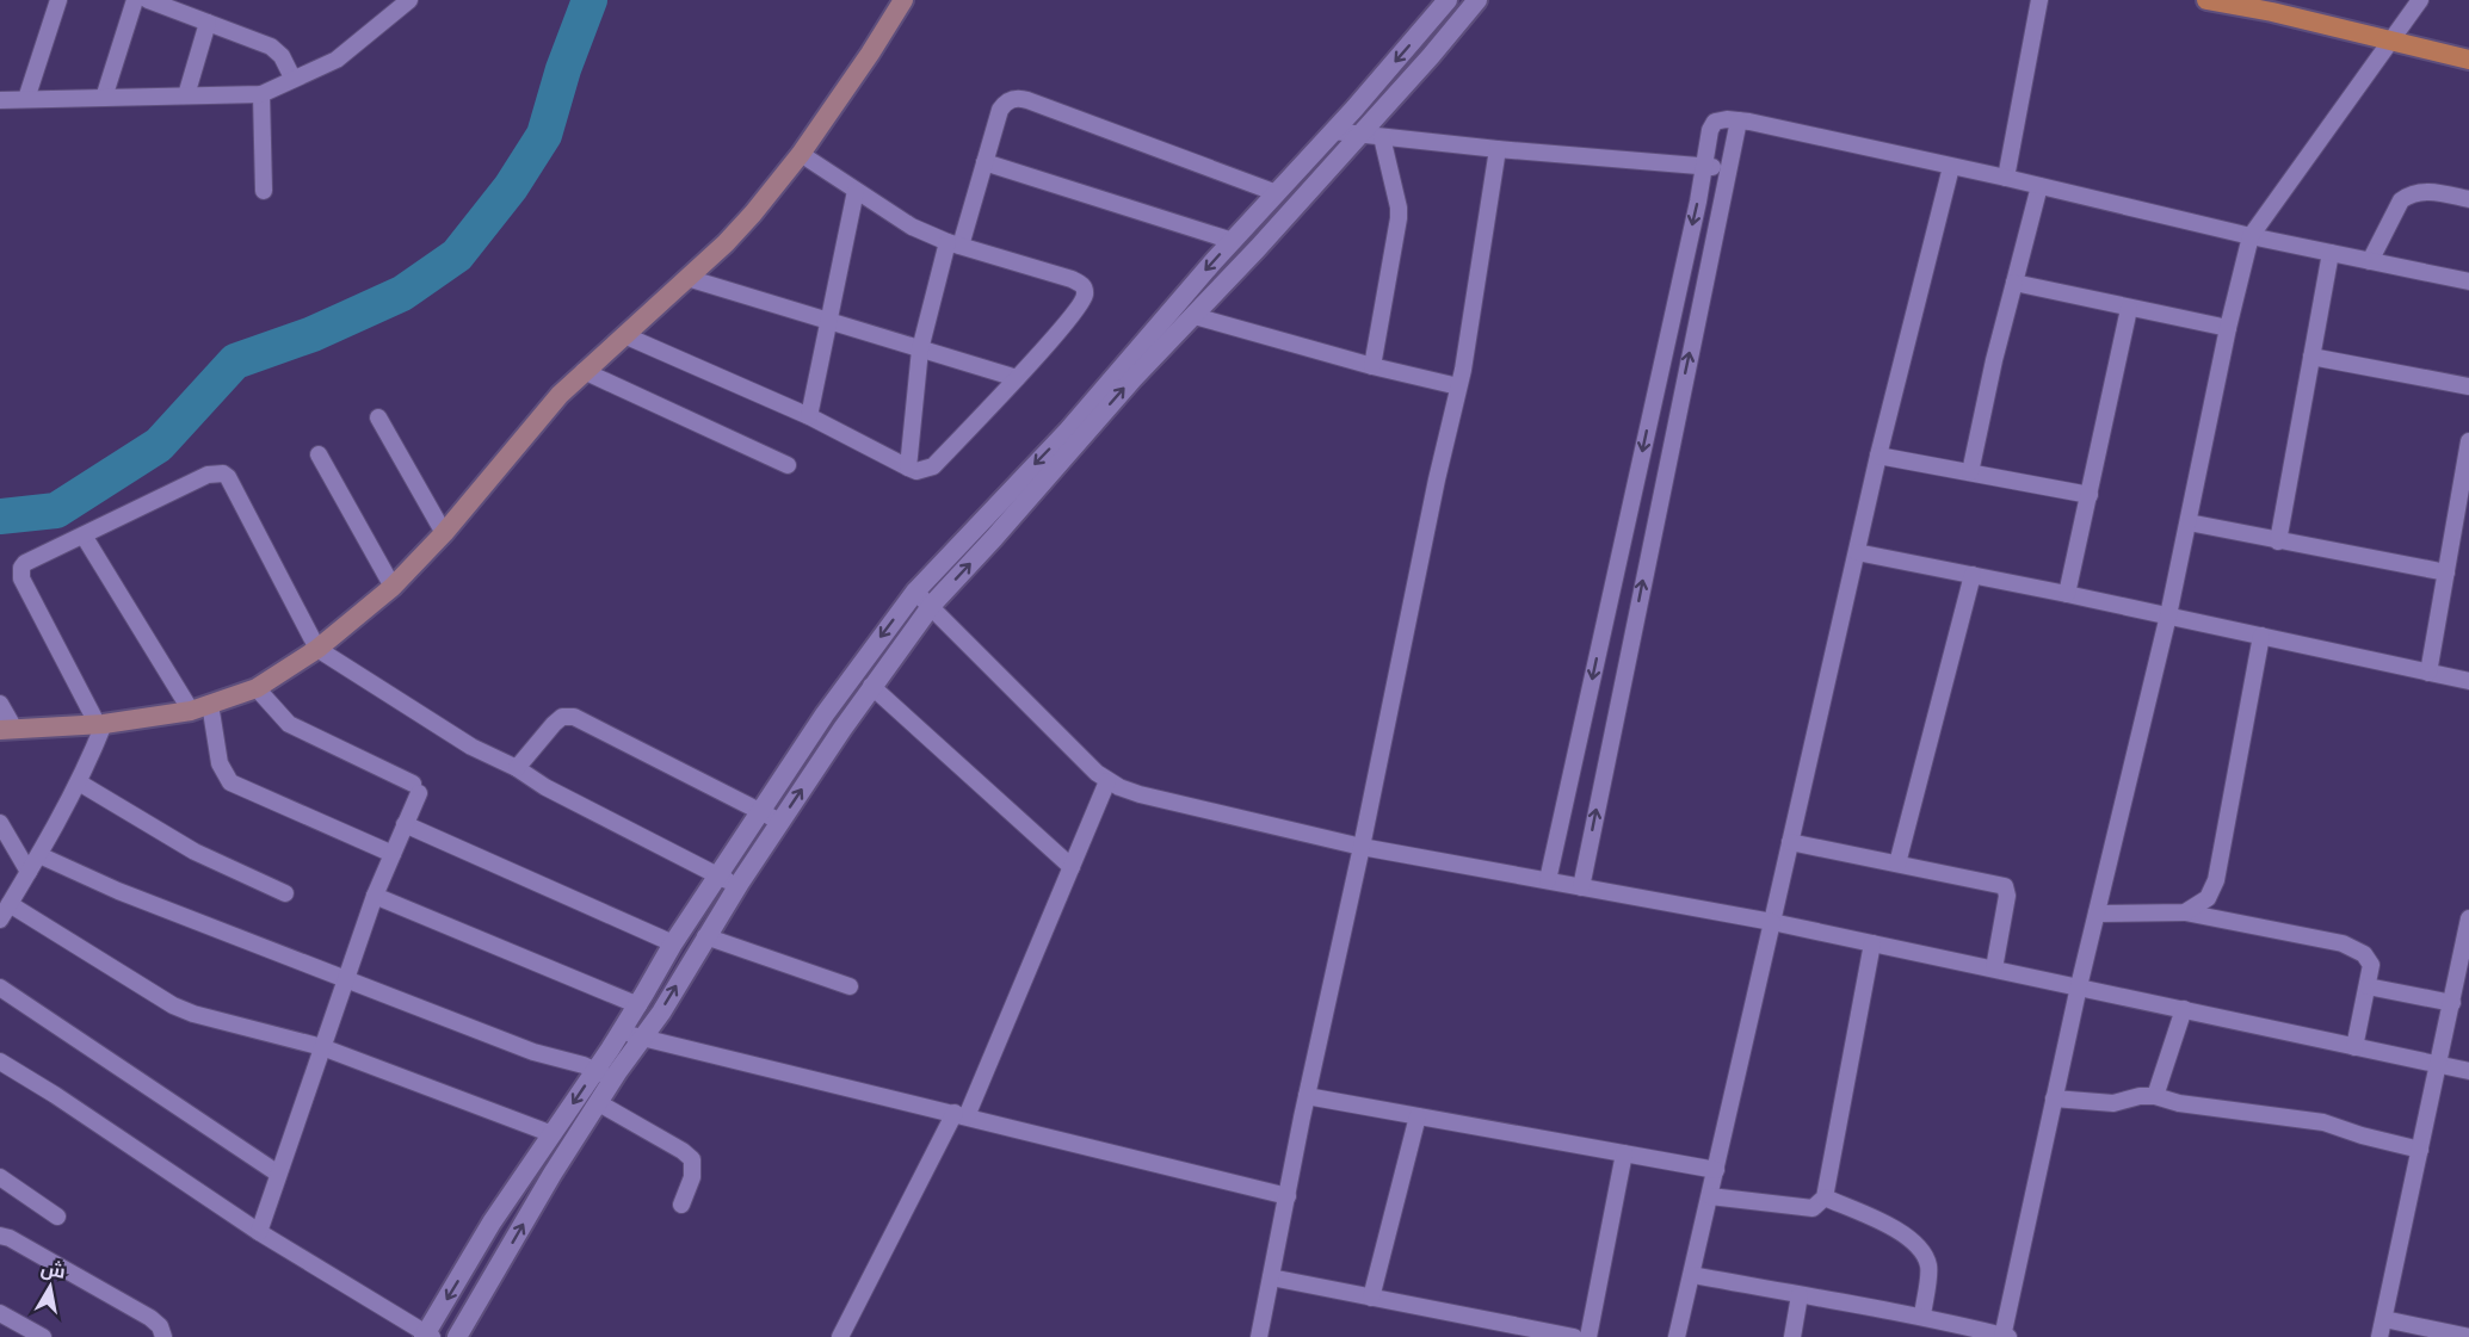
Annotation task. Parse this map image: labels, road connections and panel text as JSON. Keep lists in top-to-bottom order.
{
  "north": "top"
}
